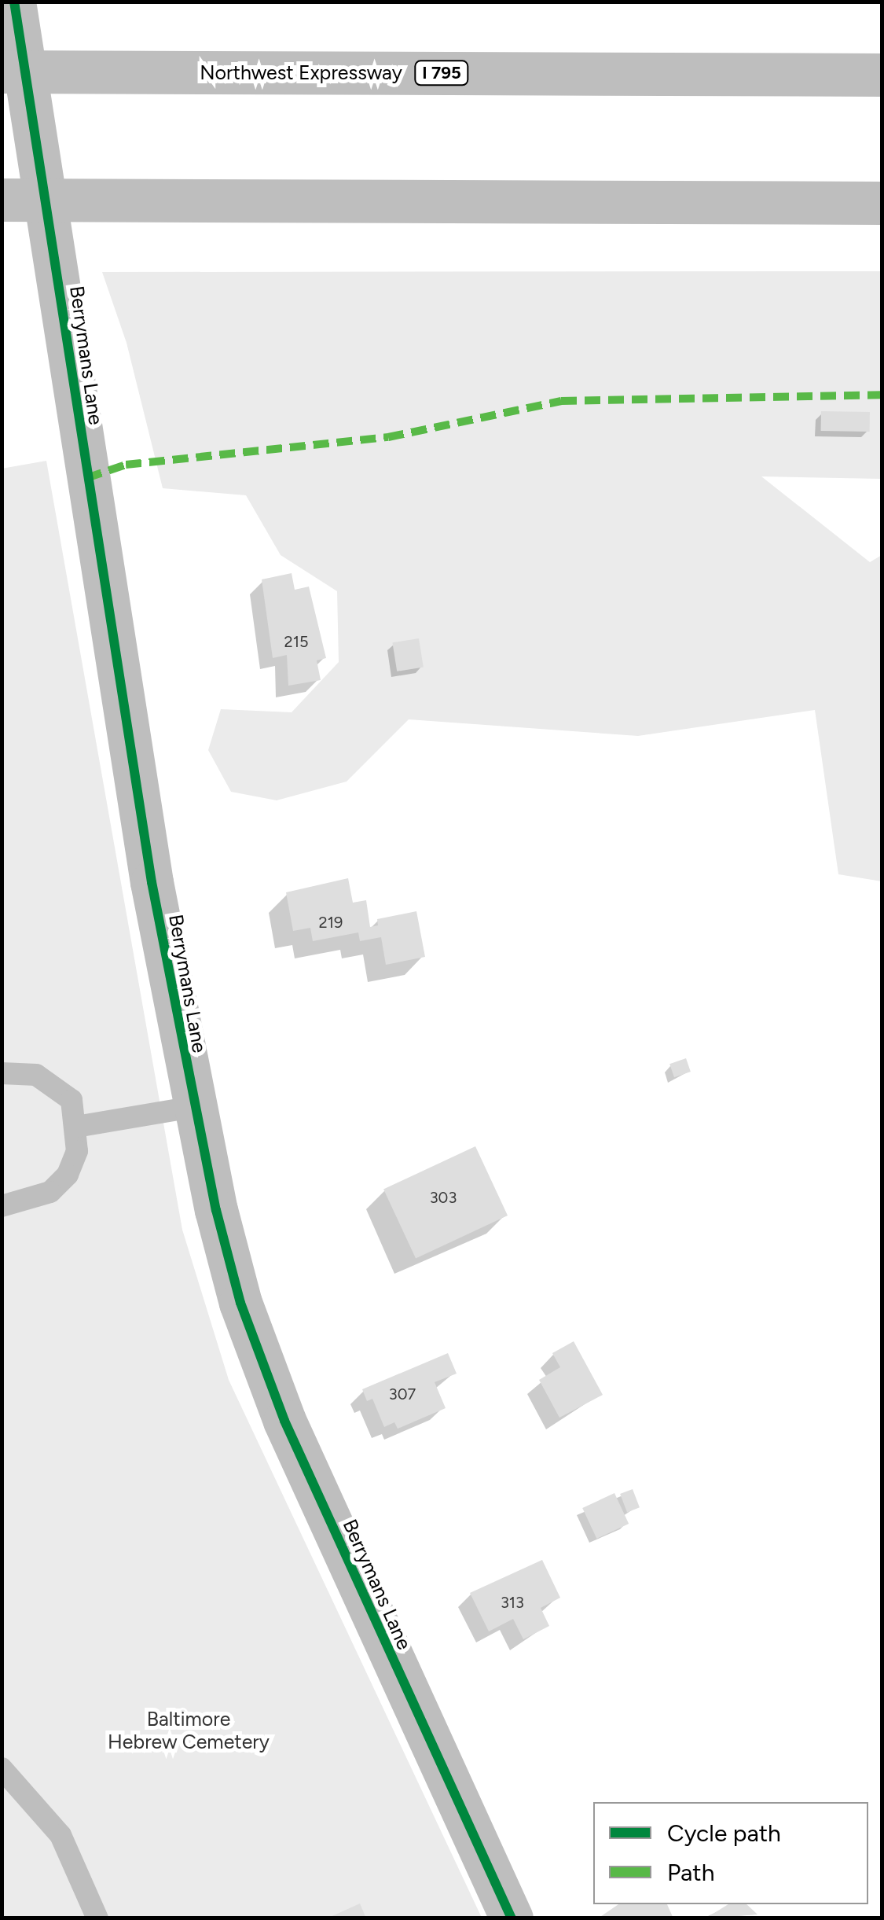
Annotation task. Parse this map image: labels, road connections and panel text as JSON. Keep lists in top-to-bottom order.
{
  "streets": {
    "main road": ["Northwest Expressway", "I 795", "Berrymans Lane"]
  },
  "parks": ["Baltimore Hebrew Cemetery"],
  "house_numbers": [
    "215",
    "219",
    "303",
    "307",
    "313"
  ],
  "legend": ["Cycle path", "Path"]
}
